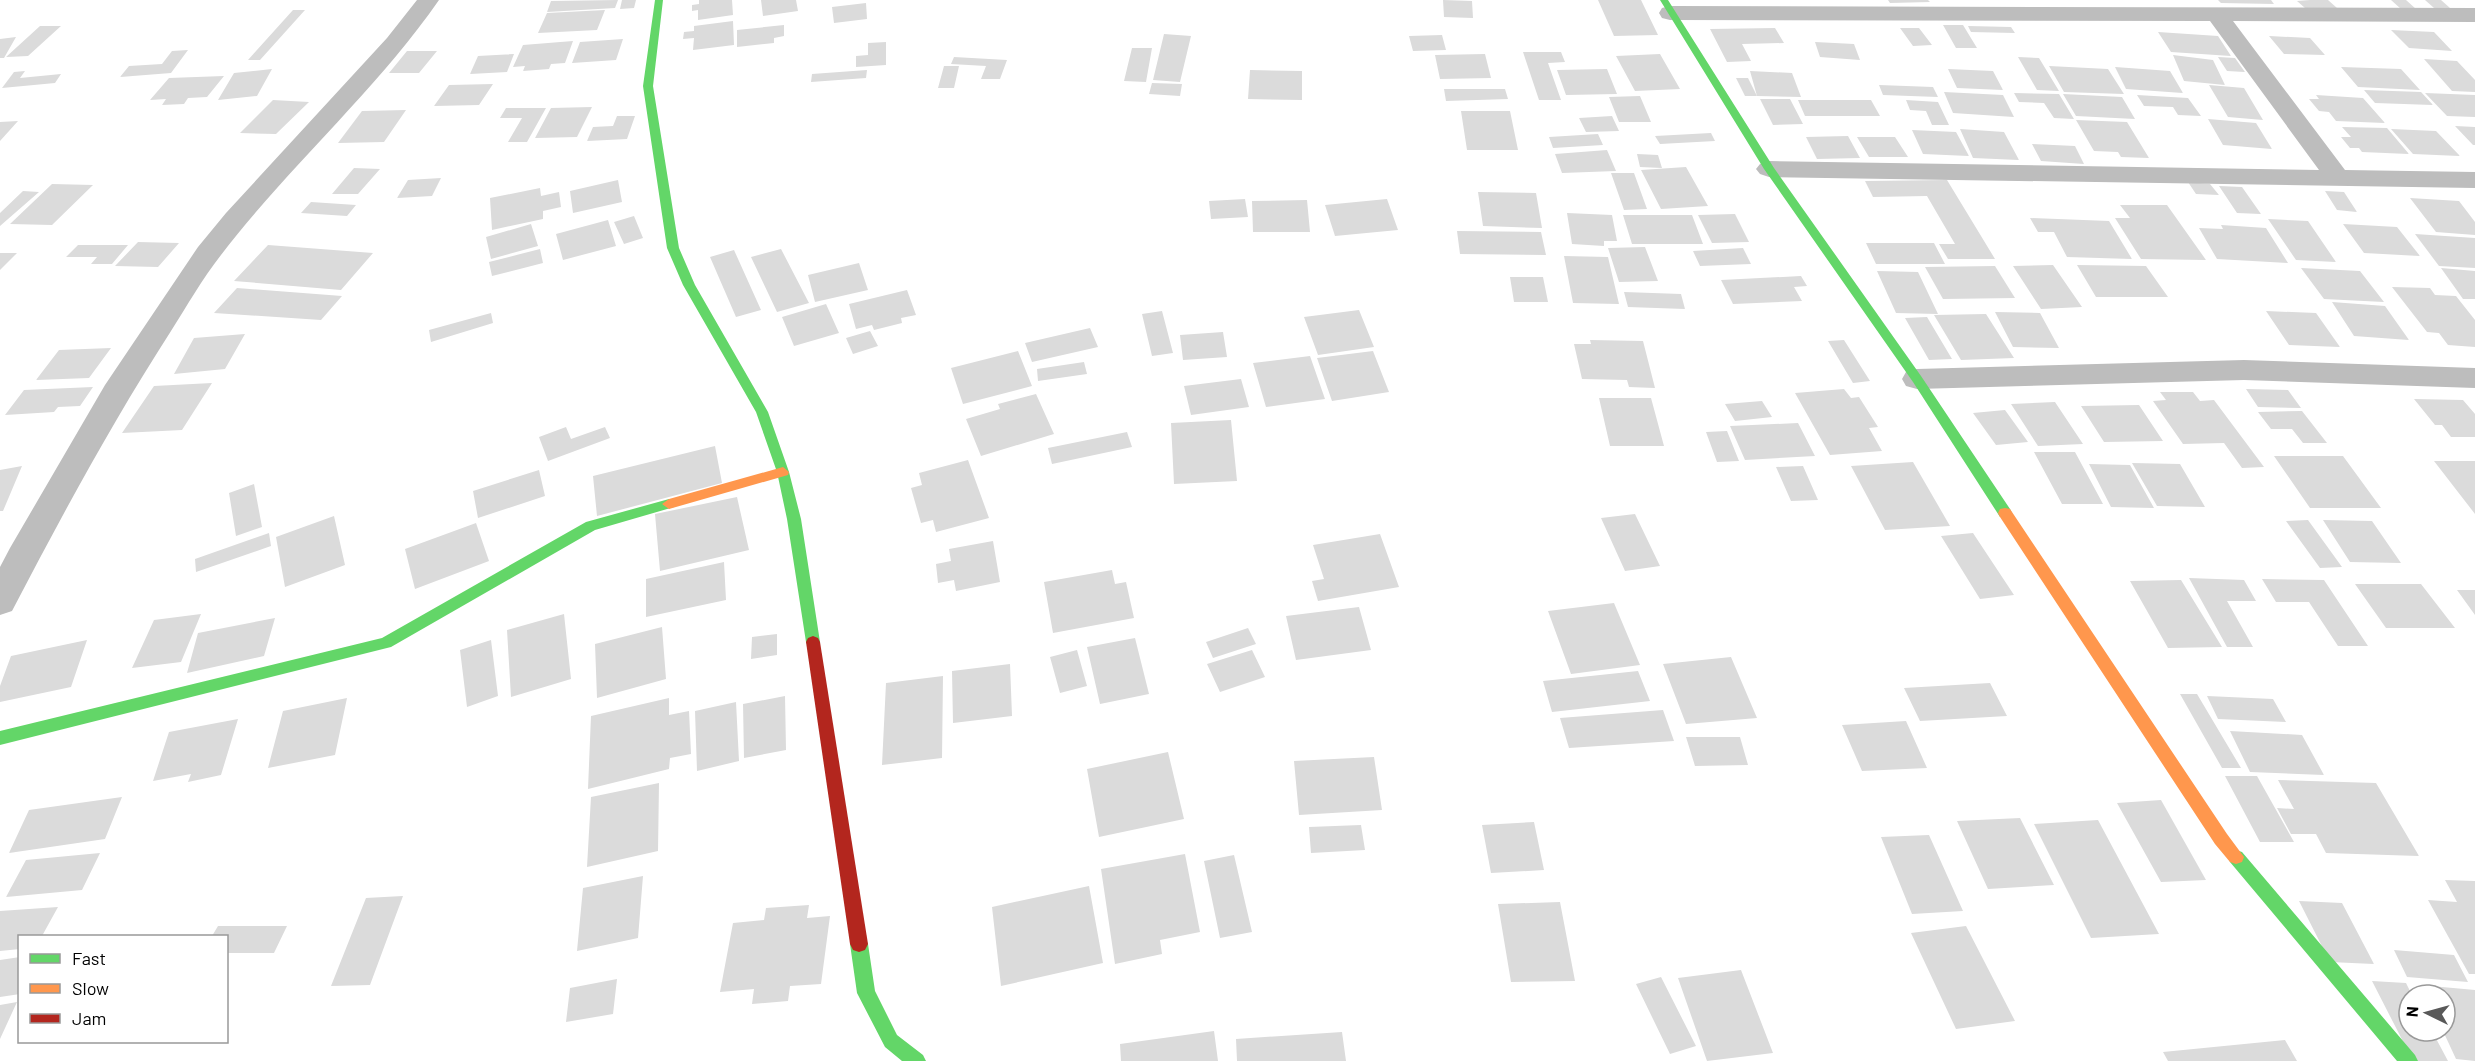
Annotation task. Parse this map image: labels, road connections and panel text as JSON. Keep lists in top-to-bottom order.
{
  "legend": ["Fast", "Slow", "Jam"],
  "north": "left"
}
